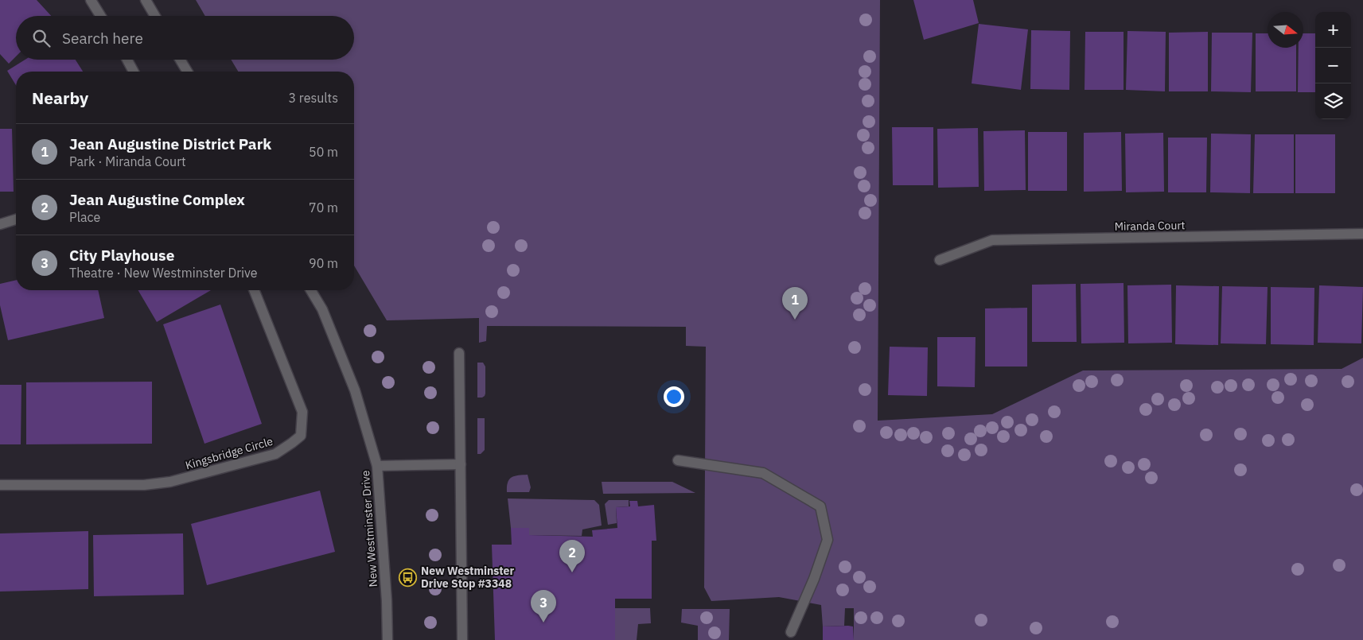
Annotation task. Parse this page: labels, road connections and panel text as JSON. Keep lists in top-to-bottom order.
{
  "streets": {
    "street": ["Miranda Court", "Kingsbridge Circle", "New Westminster Drive"]
  },
  "places": {
    "bus stop": ["New Westminster Drive Stop #3348"]
  },
  "north": "right",
  "page": {
    "map_buttons": ["+", "−"],
    "search": "Search here",
    "heading": ["Nearby", "3 results"],
    "list": [
      {
        "mark": "1",
        "name": "Jean Augustine District Park",
        "note": "Park · Miranda Court",
        "value": "50 m"
      },
      {
        "mark": "2",
        "name": "Jean Augustine Complex",
        "note": "Place",
        "value": "70 m"
      },
      {
        "mark": "3",
        "name": "City Playhouse",
        "note": "Theatre · New Westminster Drive",
        "value": "90 m"
      }
    ],
    "pins": ["1", "2", "3"]
  }
}
